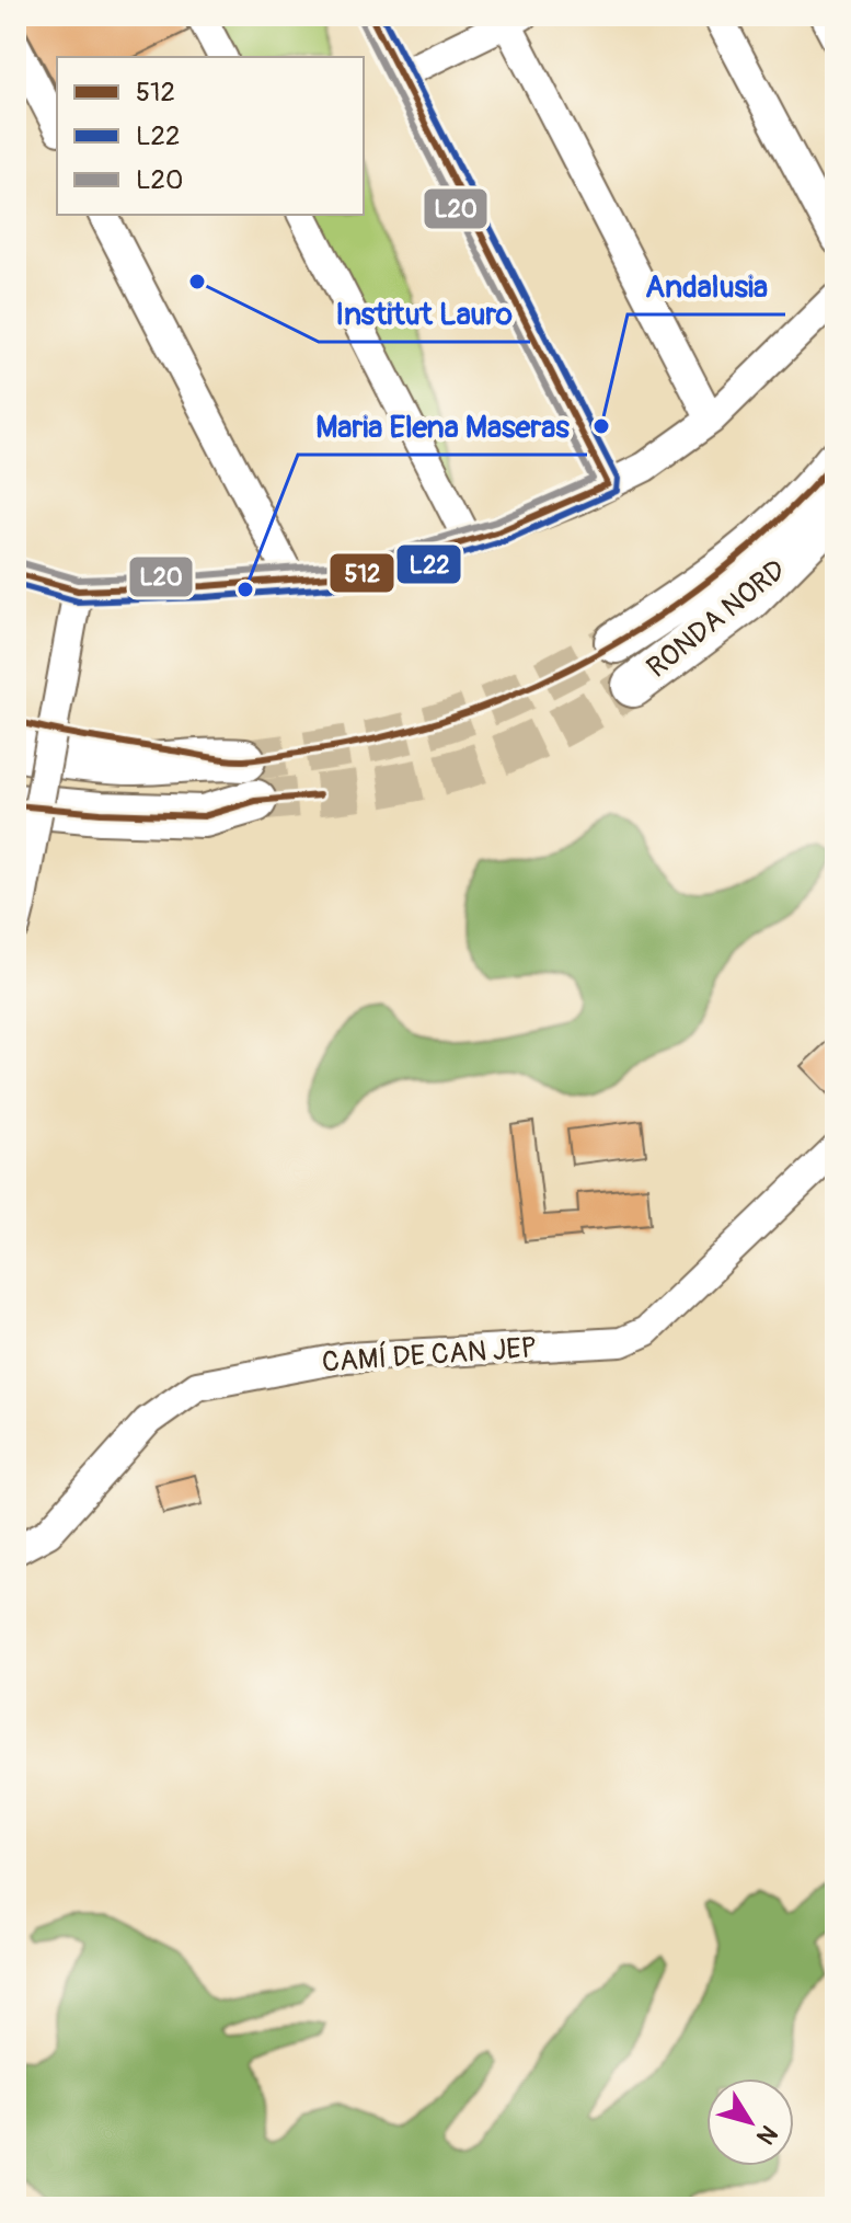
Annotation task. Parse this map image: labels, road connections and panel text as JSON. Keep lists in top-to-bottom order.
{
  "streets": {
    "highway": ["RONDA NORD"],
    "street": ["CAMÍ DE CAN JEP"]
  },
  "places": ["Institut Lauro", "Andalusia", "Maria Elena Maseras"],
  "lines": ["transit line 512", "transit line L22", "transit line L20"],
  "legend": ["512", "L22", "L20"],
  "north": "bottom right"
}
